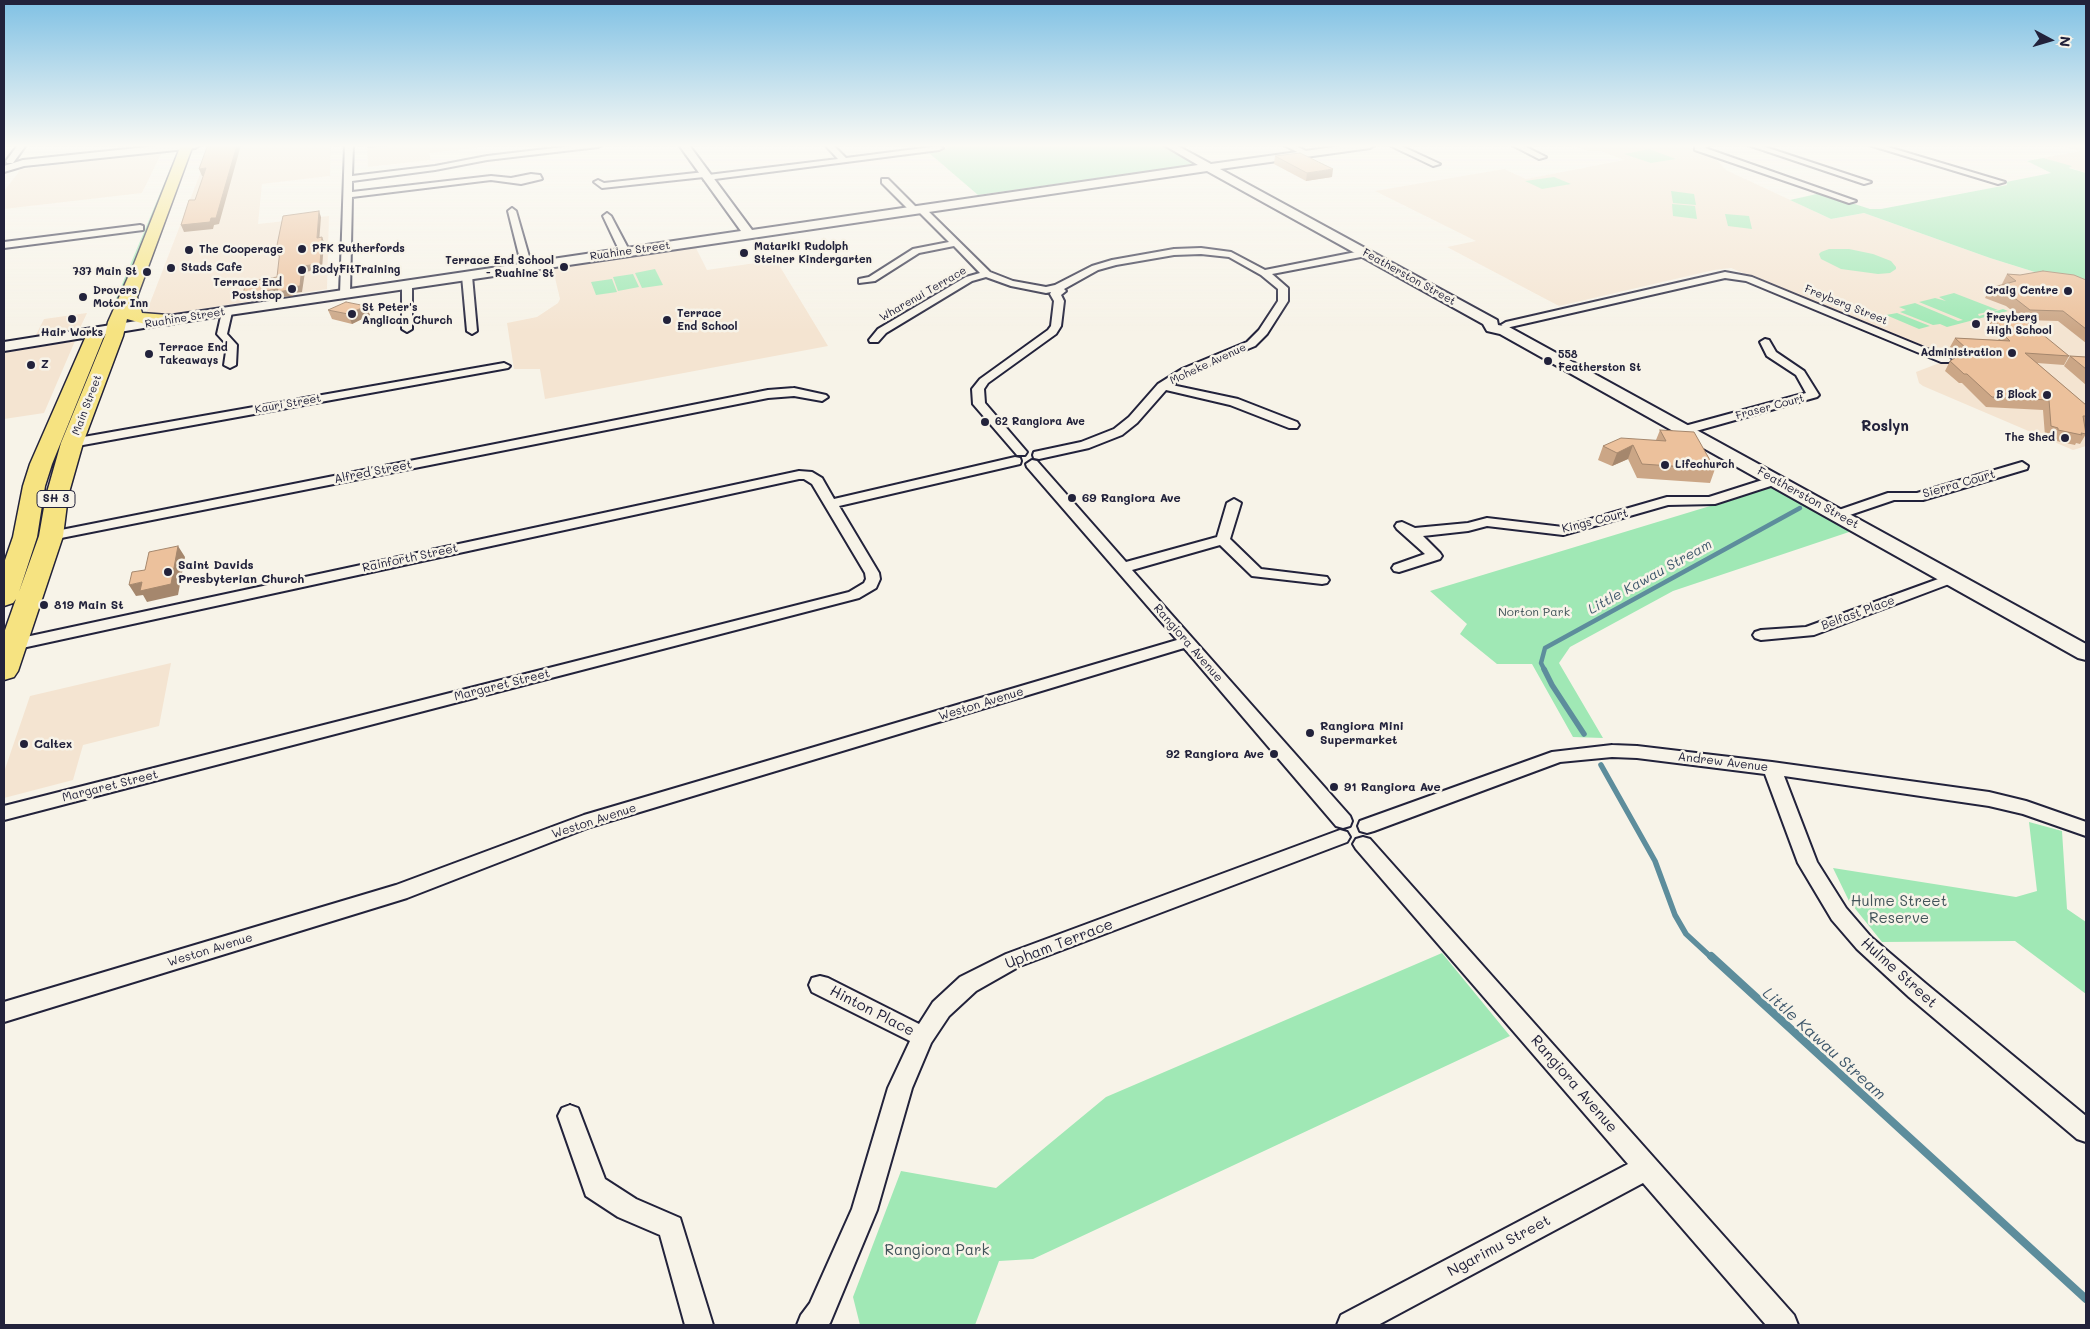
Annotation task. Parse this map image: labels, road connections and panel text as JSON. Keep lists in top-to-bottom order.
{
  "streets": {
    "highway": ["Main Street", "SH 3"],
    "main road": ["Ruahine Street", "Featherston Street"],
    "street": [
      "Wharenui Terrace",
      "Freyberg Street",
      "Moheke Avenue",
      "Kauri Street",
      "Fraser Court",
      "Alfred Street",
      "Sierra Court",
      "Kings Court",
      "Rainforth Street",
      "Belfast Place",
      "Rangiora Avenue",
      "Margaret Street",
      "Weston Avenue",
      "Andrew Avenue",
      "Upham Terrace",
      "Hulme Street",
      "Hinton Place",
      "Ngarimu Street"
    ]
  },
  "crossings": [
    ["Ruahine Street", "Main Street"],
    ["Featherston Street", "Freyberg Street"],
    ["Featherston Street", "Fraser Court"],
    ["Featherston Street", "Sierra Court"],
    ["Featherston Street", "Kings Court"],
    ["Featherston Street", "Belfast Place"],
    ["Moheke Avenue", "Rangiora Avenue"],
    ["Kauri Street", "Main Street"],
    ["Main Street", "Alfred Street"],
    ["Main Street", "Rainforth Street"],
    ["Rainforth Street", "Margaret Street"],
    ["Rangiora Avenue", "Weston Avenue"],
    ["Rangiora Avenue", "Andrew Avenue"],
    ["Rangiora Avenue", "Upham Terrace"],
    ["Rangiora Avenue", "Ngarimu Street"],
    ["Andrew Avenue", "Hulme Street"],
    ["Upham Terrace", "Hinton Place"]
  ],
  "districts": ["Roslyn"],
  "water": ["Little Kawau Stream"],
  "parks": ["Norton Park", "Hulme Street Reserve", "Rangiora Park"],
  "places": [
    "PFK Rutherfords",
    "The Cooperage",
    "Matariki Rudolph Steiner Kindergarten",
    "Terrace End School - Ruahine St",
    "Stads Cafe",
    "BodyFitTraining",
    "737 Main St",
    "Terrace End Postshop",
    "Craig Centre",
    "Drovers Motor Inn",
    "St Peter's Anglican Church",
    "Hair Works",
    "Terrace End School",
    "Freyberg High School",
    "Administration",
    "Terrace End Takeaways",
    "558 Featherston St",
    "Z",
    "B Block",
    "62 Rangiora Ave",
    "The Shed",
    "Lifechurch",
    "69 Rangiora Ave",
    "Saint Davids Presbyterian Church",
    "819 Main St",
    "Rangiora Mini Supermarket",
    "Caltex",
    "92 Rangiora Ave",
    "91 Rangiora Ave"
  ],
  "north": "right"
}
